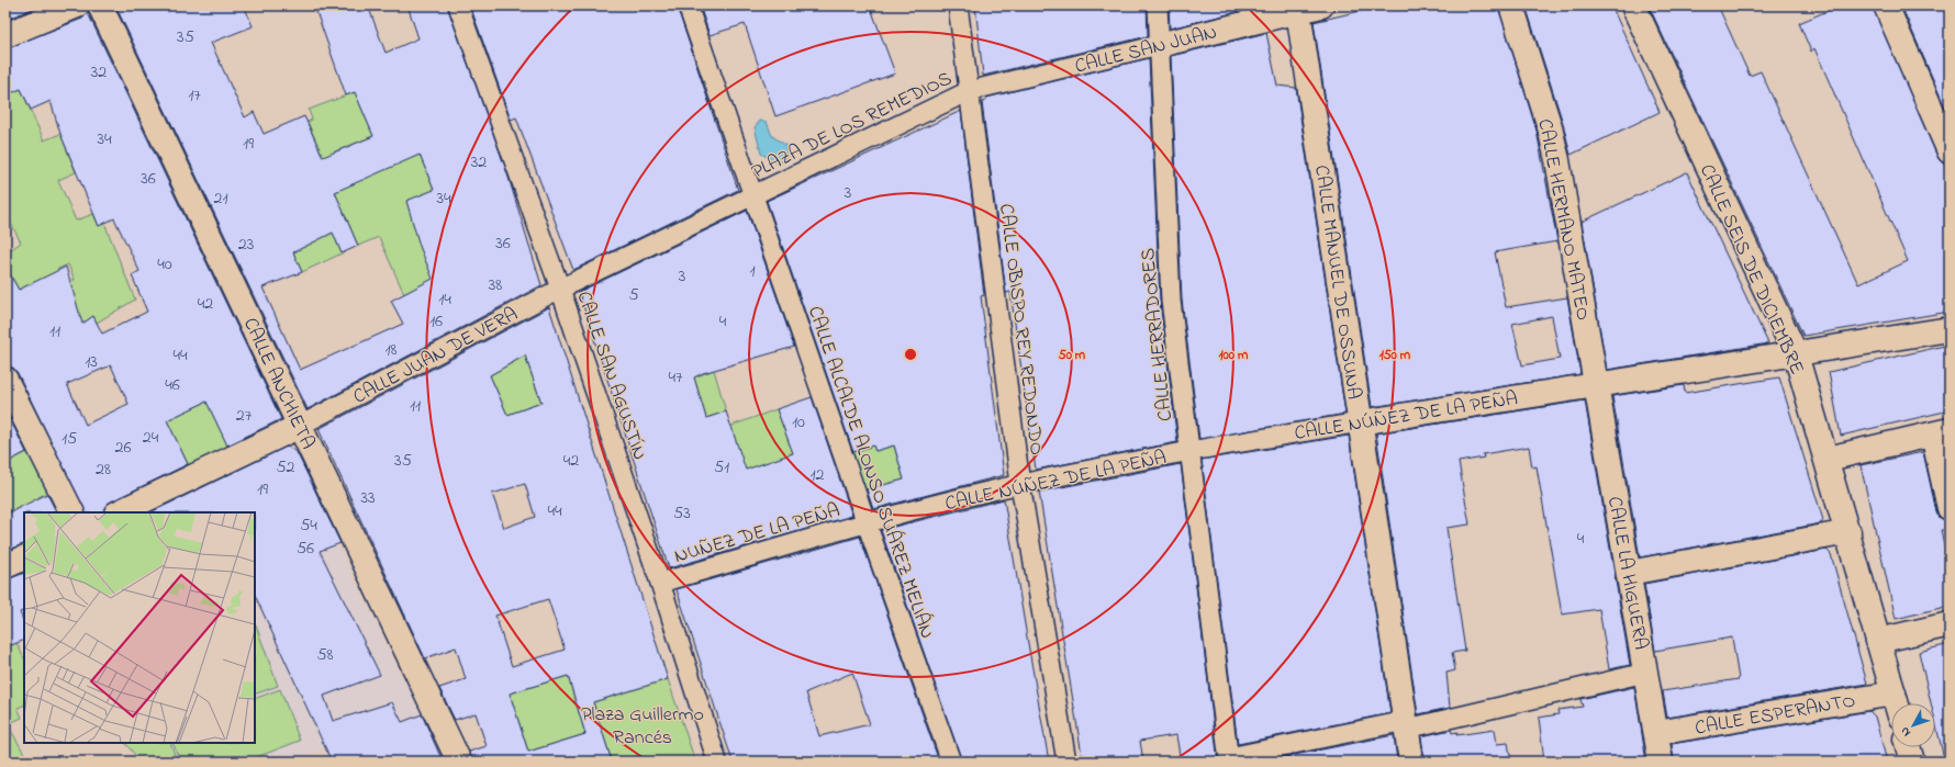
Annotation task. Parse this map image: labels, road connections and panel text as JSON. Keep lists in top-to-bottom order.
{
  "streets": {
    "street": [
      "CALLE SAN JUAN",
      "PLAZA DE LOS REMEDIOS",
      "CALLE HERMANO MATEO",
      "CALLE SEIS DE DICIEMBRE",
      "CALLE MANUEL DE OSSUNA",
      "CALLE OBISPO REY REDONDO",
      "CALLE HERRADORES",
      "CALLE JUAN DE VERA",
      "CALLE SAN AGUSTÍN",
      "CALLE ANCHIETA",
      "CALLE NÚÑEZ DE LA PEÑA",
      "CALLE ALCALDE ALONSO SUÁREZ MELIÁN",
      "NUÑEZ DE LA PEÑA",
      "CALLE LA HIGUERA",
      "CALLE ESPERANTO"
    ]
  },
  "crossings": [
    ["CALLE SAN JUAN", "PLAZA DE LOS REMEDIOS"],
    ["CALLE SAN JUAN", "CALLE MANUEL DE OSSUNA"],
    ["CALLE SAN JUAN", "CALLE OBISPO REY REDONDO"],
    ["CALLE SAN JUAN", "CALLE HERRADORES"],
    ["PLAZA DE LOS REMEDIOS", "CALLE OBISPO REY REDONDO"],
    ["PLAZA DE LOS REMEDIOS", "CALLE JUAN DE VERA"],
    ["PLAZA DE LOS REMEDIOS", "CALLE ALCALDE ALONSO SUÁREZ MELIÁN"],
    ["CALLE HERMANO MATEO", "CALLE NÚÑEZ DE LA PEÑA"],
    ["CALLE HERMANO MATEO", "CALLE LA HIGUERA"],
    ["CALLE SEIS DE DICIEMBRE", "CALLE NÚÑEZ DE LA PEÑA"],
    ["CALLE SEIS DE DICIEMBRE", "CALLE ESPERANTO"],
    ["CALLE MANUEL DE OSSUNA", "CALLE NÚÑEZ DE LA PEÑA"],
    ["CALLE OBISPO REY REDONDO", "CALLE NÚÑEZ DE LA PEÑA"],
    ["CALLE HERRADORES", "CALLE NÚÑEZ DE LA PEÑA"],
    ["CALLE JUAN DE VERA", "CALLE SAN AGUSTÍN"],
    ["CALLE JUAN DE VERA", "CALLE ANCHIETA"],
    ["CALLE JUAN DE VERA", "CALLE ALCALDE ALONSO SUÁREZ MELIÁN"],
    ["CALLE SAN AGUSTÍN", "NUÑEZ DE LA PEÑA"],
    ["CALLE NÚÑEZ DE LA PEÑA", "CALLE ALCALDE ALONSO SUÁREZ MELIÁN"],
    ["CALLE NÚÑEZ DE LA PEÑA", "NUÑEZ DE LA PEÑA"],
    ["CALLE NÚÑEZ DE LA PEÑA", "CALLE LA HIGUERA"],
    ["CALLE ALCALDE ALONSO SUÁREZ MELIÁN", "NUÑEZ DE LA PEÑA"],
    ["CALLE LA HIGUERA", "CALLE ESPERANTO"]
  ],
  "parks": ["Plaza Guillermo Rancés"],
  "house_numbers": [
    "35",
    "32",
    "17",
    "34",
    "19",
    "32",
    "36",
    "3",
    "21",
    "34",
    "36",
    "23",
    "40",
    "1",
    "3",
    "38",
    "5",
    "14",
    "42",
    "16",
    "4",
    "11",
    "18",
    "44",
    "13",
    "47",
    "46",
    "11",
    "27",
    "10",
    "24",
    "15",
    "26",
    "35",
    "42",
    "52",
    "51",
    "28",
    "12",
    "19",
    "33",
    "44",
    "53",
    "54",
    "4",
    "56",
    "58"
  ],
  "north": "bottom left",
  "rings": ["50 m", "100 m", "150 m"]
}
